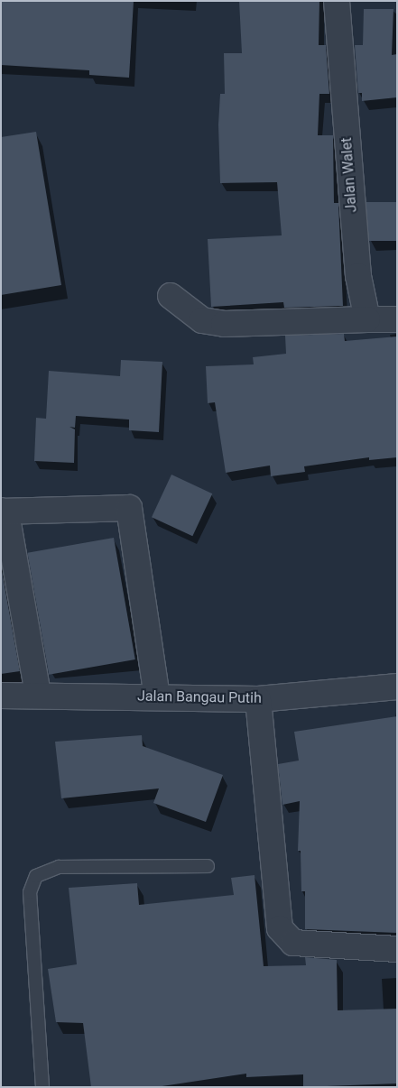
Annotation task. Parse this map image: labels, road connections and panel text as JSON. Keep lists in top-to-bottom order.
{
  "streets": {
    "street": ["Jalan Walet", "Jalan Bangau Putih"]
  }
}
